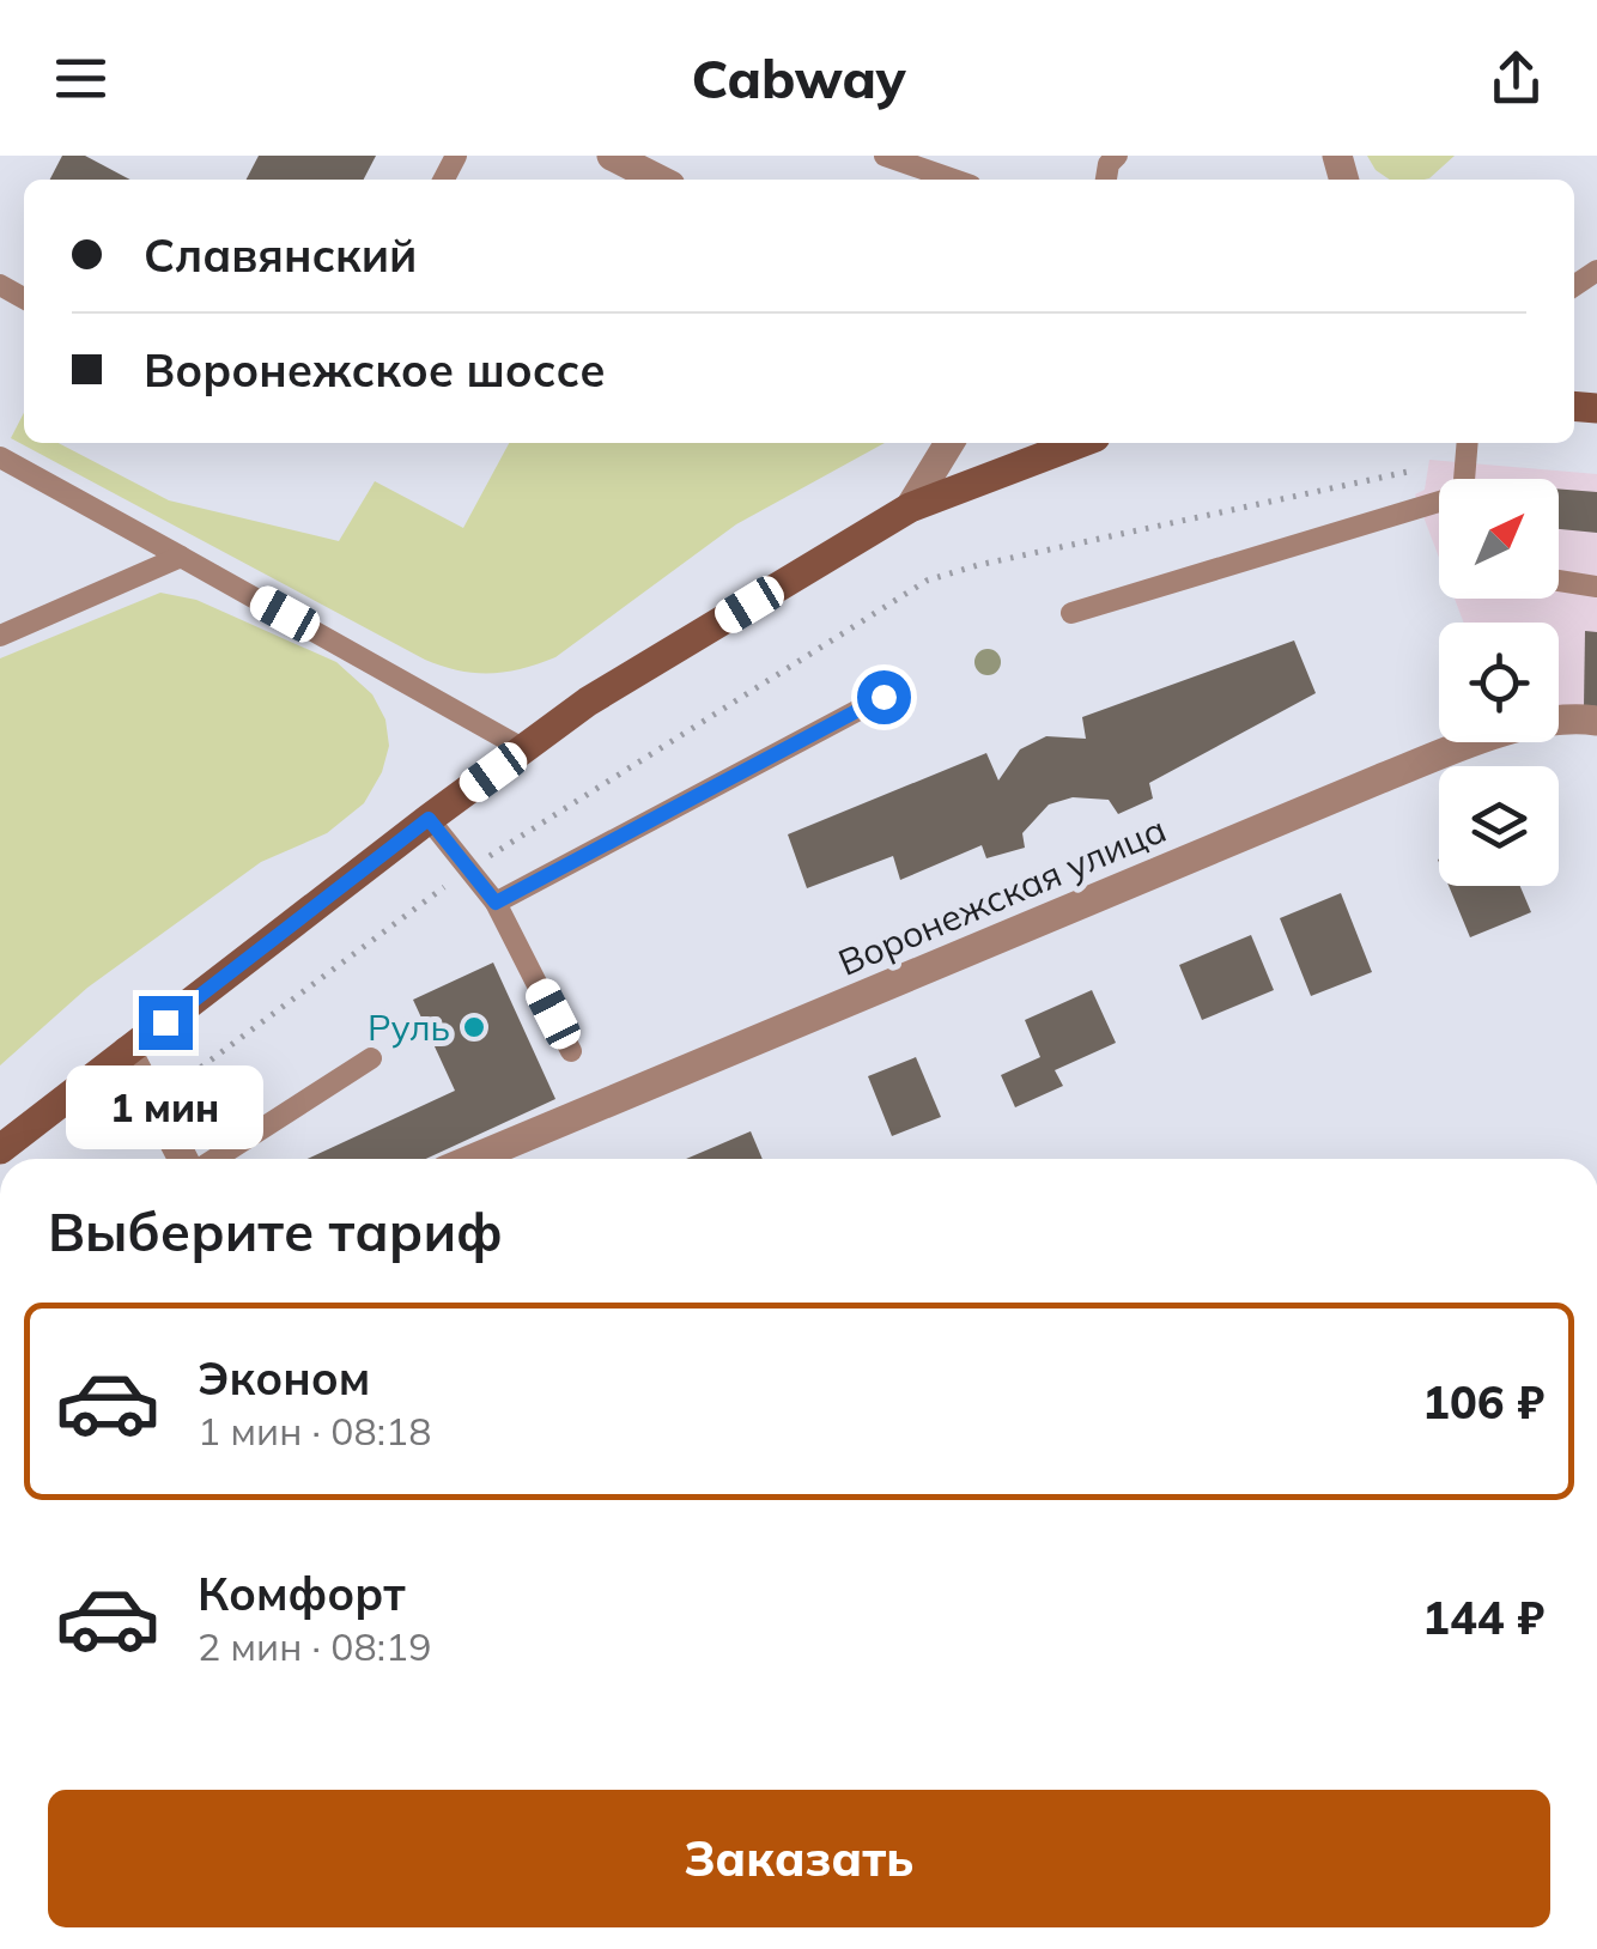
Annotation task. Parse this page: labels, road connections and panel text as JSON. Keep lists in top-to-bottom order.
{
  "streets": {
    "street": ["Воронежская улица"]
  },
  "places": ["Руль"],
  "north": "top right",
  "page": {
    "header": "Cabway",
    "banner": ["Славянский", "Воронежское шоссе"],
    "bubble": "1 мин",
    "heading": "Выберите тариф",
    "list": [
      {
        "name": "Эконом",
        "note": "1 мин · 08:18",
        "value": "106 ₽"
      },
      {
        "name": "Комфорт",
        "note": "2 мин · 08:19",
        "value": "144 ₽"
      }
    ],
    "buttons": "Заказать"
  }
}
